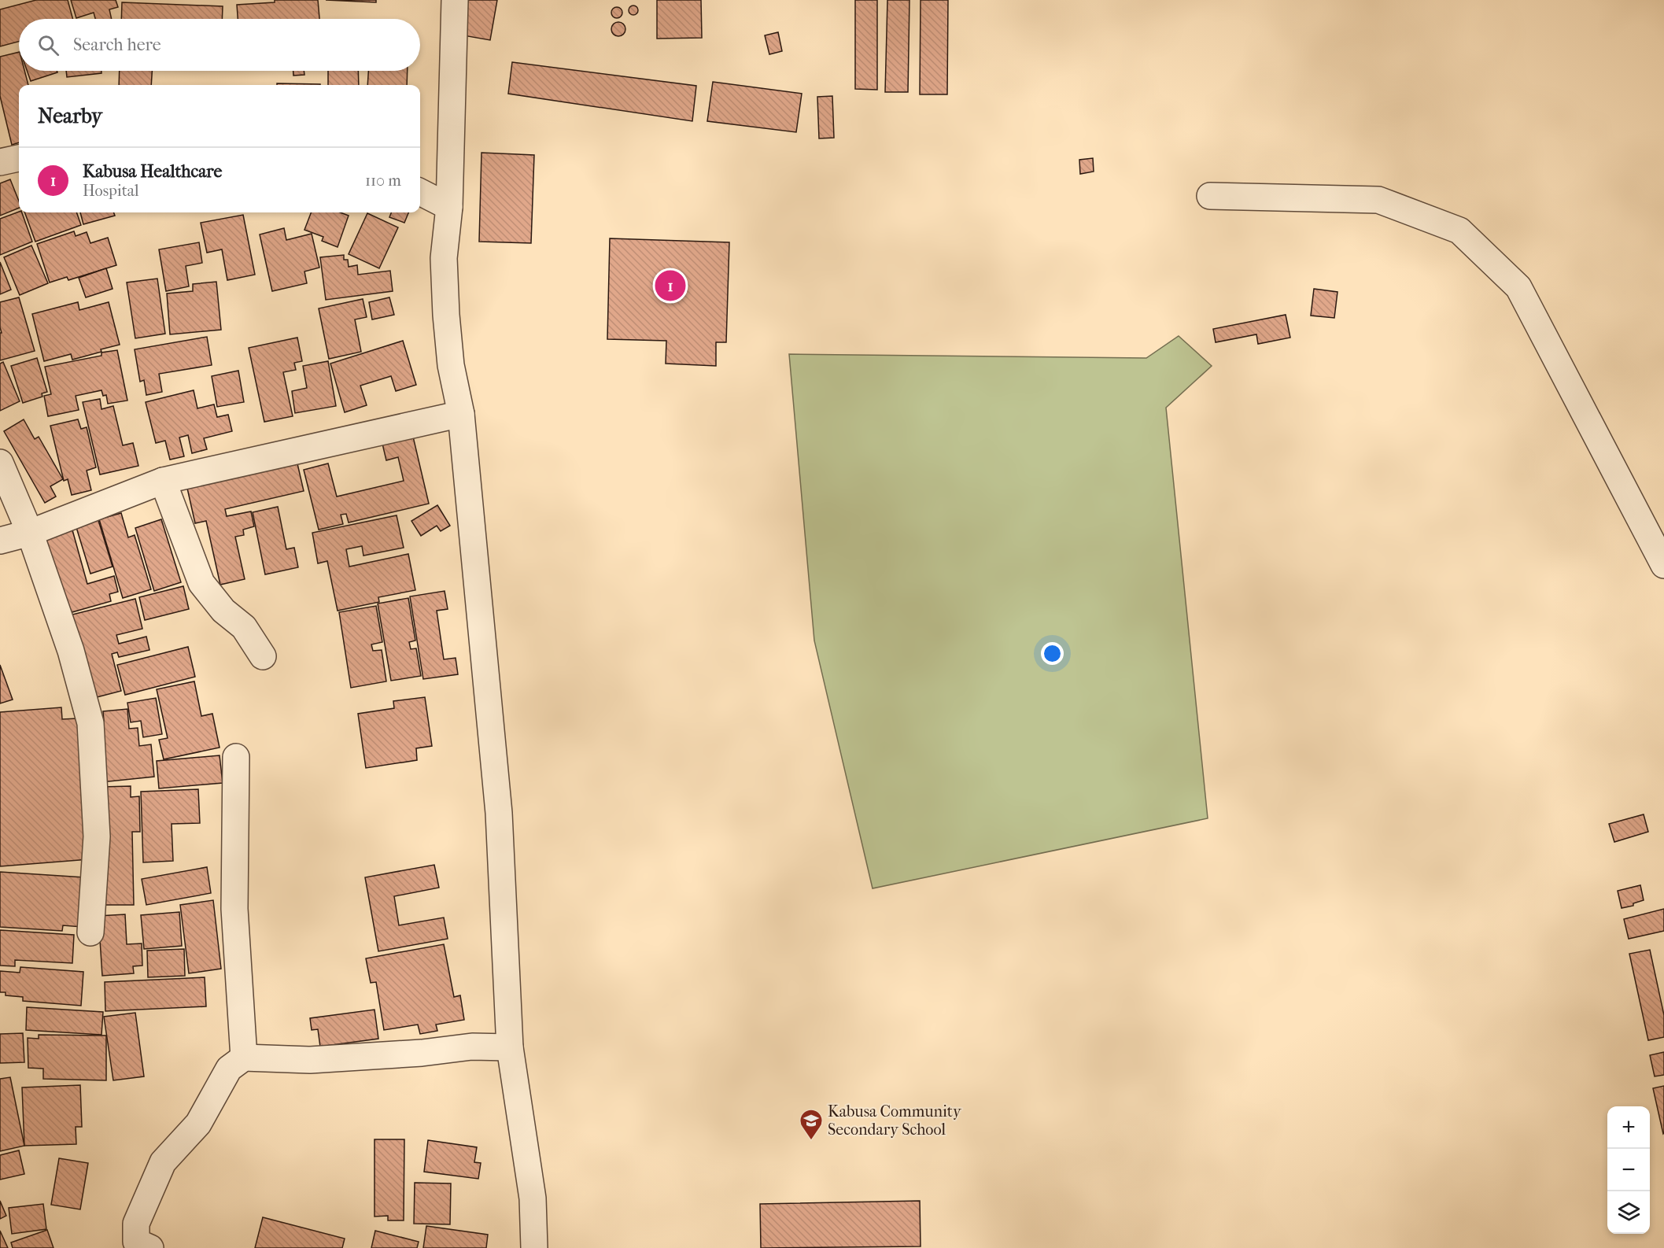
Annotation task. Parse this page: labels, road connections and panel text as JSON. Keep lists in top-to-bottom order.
{
  "places": {
    "school or university": ["Kabusa Community Secondary School"]
  },
  "page": {
    "search": "Search here",
    "heading": "Nearby",
    "list": [
      {
        "mark": "1",
        "name": "Kabusa Healthcare",
        "note": "Hospital",
        "value": "110 m"
      }
    ],
    "pins": "1",
    "map_buttons": ["+", "−"]
  }
}
